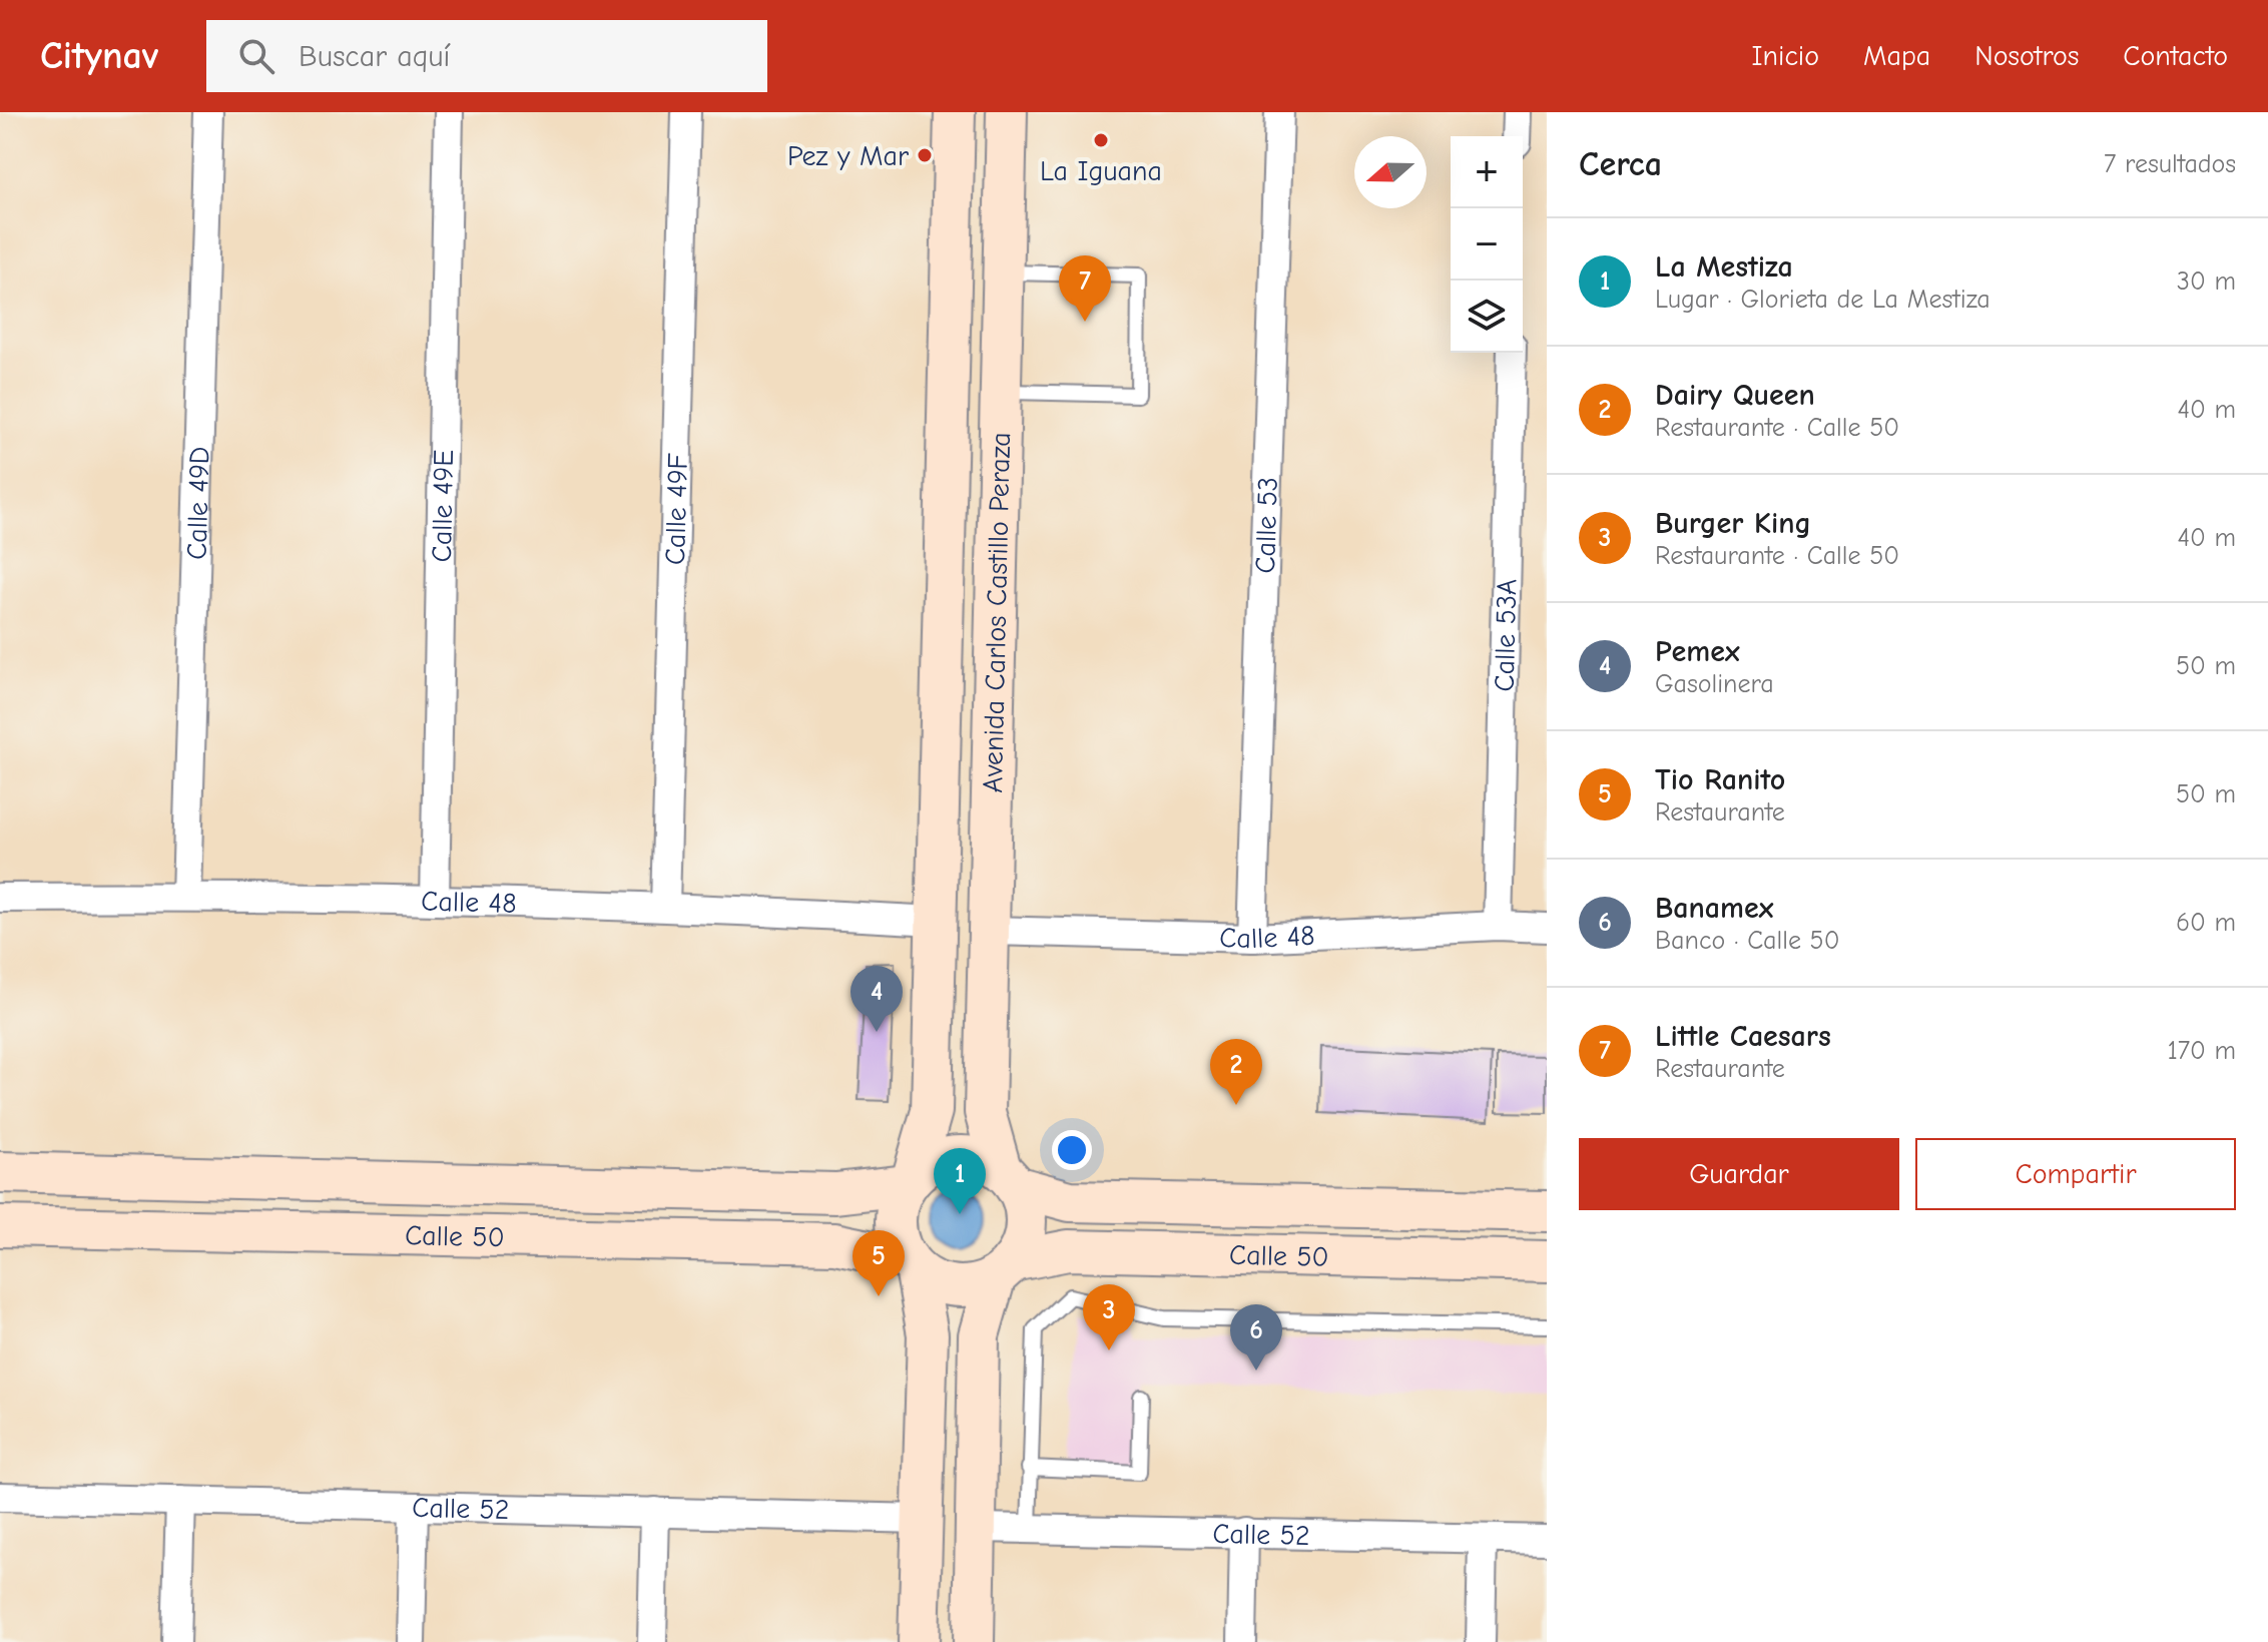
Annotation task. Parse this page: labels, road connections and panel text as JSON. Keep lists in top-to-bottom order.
{
  "streets": {
    "main road": ["Avenida Carlos Castillo Peraza", "Calle 50"],
    "street": [
      "Calle 49D",
      "Calle 49E",
      "Calle 49F",
      "Calle 53",
      "Calle 53A",
      "Calle 48",
      "Calle 52"
    ]
  },
  "crossings": [
    ["Calle 49D", "Calle 48"],
    ["Calle 49E", "Calle 48"],
    ["Calle 49F", "Calle 48"],
    ["Calle 53", "Calle 48"],
    ["Avenida Carlos Castillo Peraza", "Calle 48"],
    ["Avenida Carlos Castillo Peraza", "Calle 50"],
    ["Calle 53A", "Calle 48"]
  ],
  "places": ["La Iguana", "Pez y Mar"],
  "north": "left",
  "page": {
    "header": "Citynav",
    "search": "Buscar aquí",
    "nav": [
      "Inicio",
      "Mapa",
      "Nosotros",
      "Contacto"
    ],
    "heading": ["Cerca", "7 resultados"],
    "map_buttons": ["+", "−"],
    "list": [
      {
        "mark": "1",
        "name": "La Mestiza",
        "note": "Lugar · Glorieta de La Mestiza",
        "value": "30 m"
      },
      {
        "mark": "2",
        "name": "Dairy Queen",
        "note": "Restaurante · Calle 50",
        "value": "40 m"
      },
      {
        "mark": "3",
        "name": "Burger King",
        "note": "Restaurante · Calle 50",
        "value": "40 m"
      },
      {
        "mark": "4",
        "name": "Pemex",
        "note": "Gasolinera",
        "value": "50 m"
      },
      {
        "mark": "5",
        "name": "Tio Ranito",
        "note": "Restaurante",
        "value": "50 m"
      },
      {
        "mark": "6",
        "name": "Banamex",
        "note": "Banco · Calle 50",
        "value": "60 m"
      },
      {
        "mark": "7",
        "name": "Little Caesars",
        "note": "Restaurante",
        "value": "170 m"
      }
    ],
    "pins": [
      "7",
      "4",
      "2",
      "1",
      "5",
      "3",
      "6"
    ],
    "buttons": ["Guardar", "Compartir"]
  }
}
